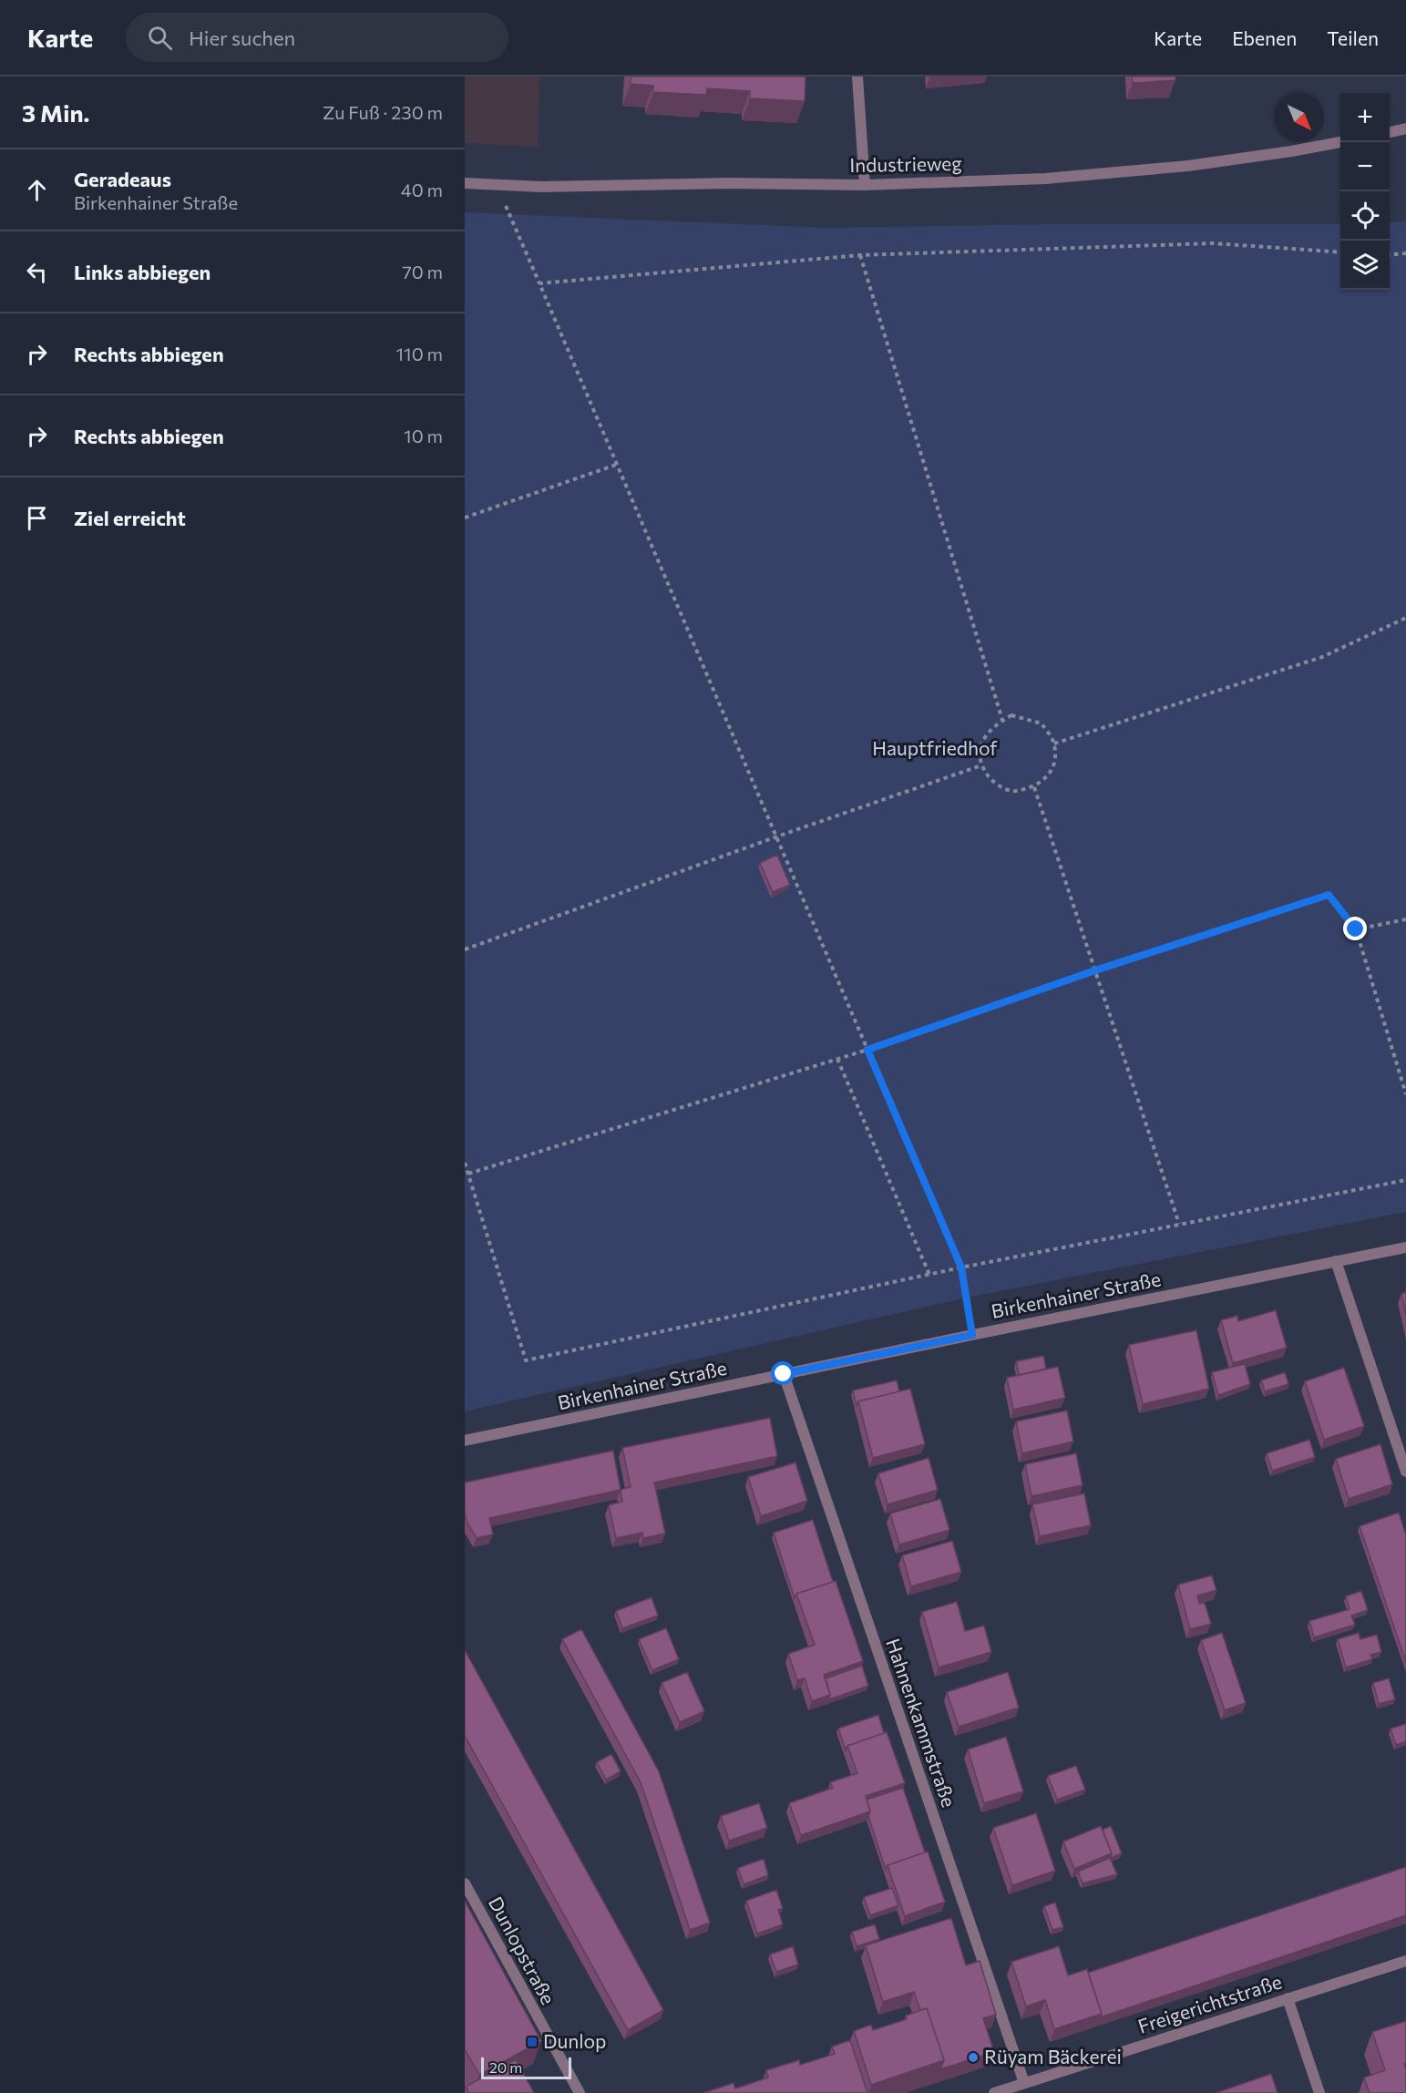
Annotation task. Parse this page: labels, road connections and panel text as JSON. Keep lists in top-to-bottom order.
{
  "streets": {
    "street": [
      "Industrieweg",
      "Birkenhainer Straße",
      "Hahnenkammstraße",
      "Dunlopstraße",
      "Freigerichtstraße"
    ]
  },
  "crossings": [
    ["Birkenhainer Straße", "Hahnenkammstraße"],
    ["Hahnenkammstraße", "Freigerichtstraße"]
  ],
  "parks": ["Hauptfriedhof"],
  "places": {
    "transit": ["Dunlop"],
    "other": ["Rüyam Bäckerei"]
  },
  "scale_bar": "20 m",
  "north": "bottom right",
  "page": {
    "header": "Karte",
    "search": "Hier suchen",
    "nav": ["Karte", "Ebenen", "Teilen"],
    "heading": ["3 Min.", "Zu Fuß · 230 m"],
    "map_buttons": ["+", "−"],
    "list": [
      ["Geradeaus", "Birkenhainer Straße", "40 m"],
      ["Links abbiegen", "70 m"],
      ["Rechts abbiegen", "110 m"],
      ["Rechts abbiegen", "10 m"],
      "Ziel erreicht"
    ],
    "scale": "20 m"
  }
}
